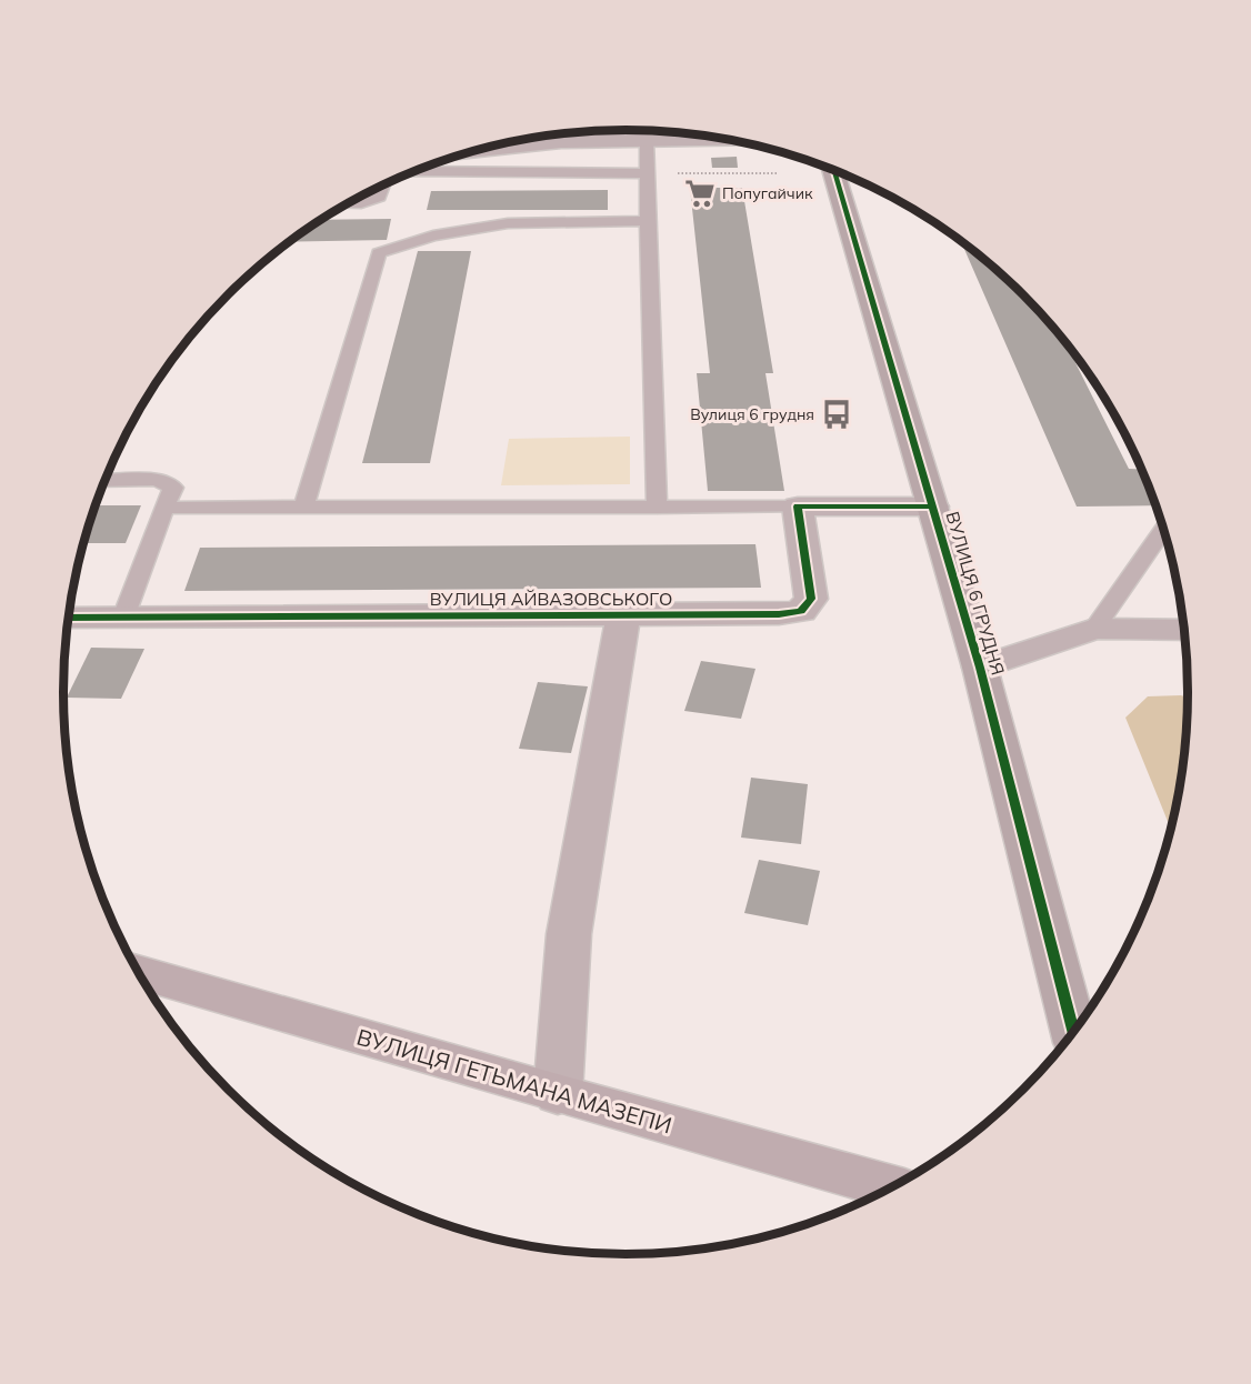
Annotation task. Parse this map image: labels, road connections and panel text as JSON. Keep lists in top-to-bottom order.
{
  "streets": {
    "highway": ["ВУЛИЦЯ ГЕТЬМАНА МАЗЕПИ"],
    "street": ["ВУЛИЦЯ 6 ГРУДНЯ", "ВУЛИЦЯ АЙВАЗОВСЬКОГО"]
  },
  "crossings": [
    ["ВУЛИЦЯ АЙВАЗОВСЬКОГО", "ВУЛИЦЯ ГЕТЬМАНА МАЗЕПИ"]
  ],
  "places": {
    "supermarket": ["Попугайчик"],
    "bus stop": ["Вулиця 6 грудня"]
  }
}
